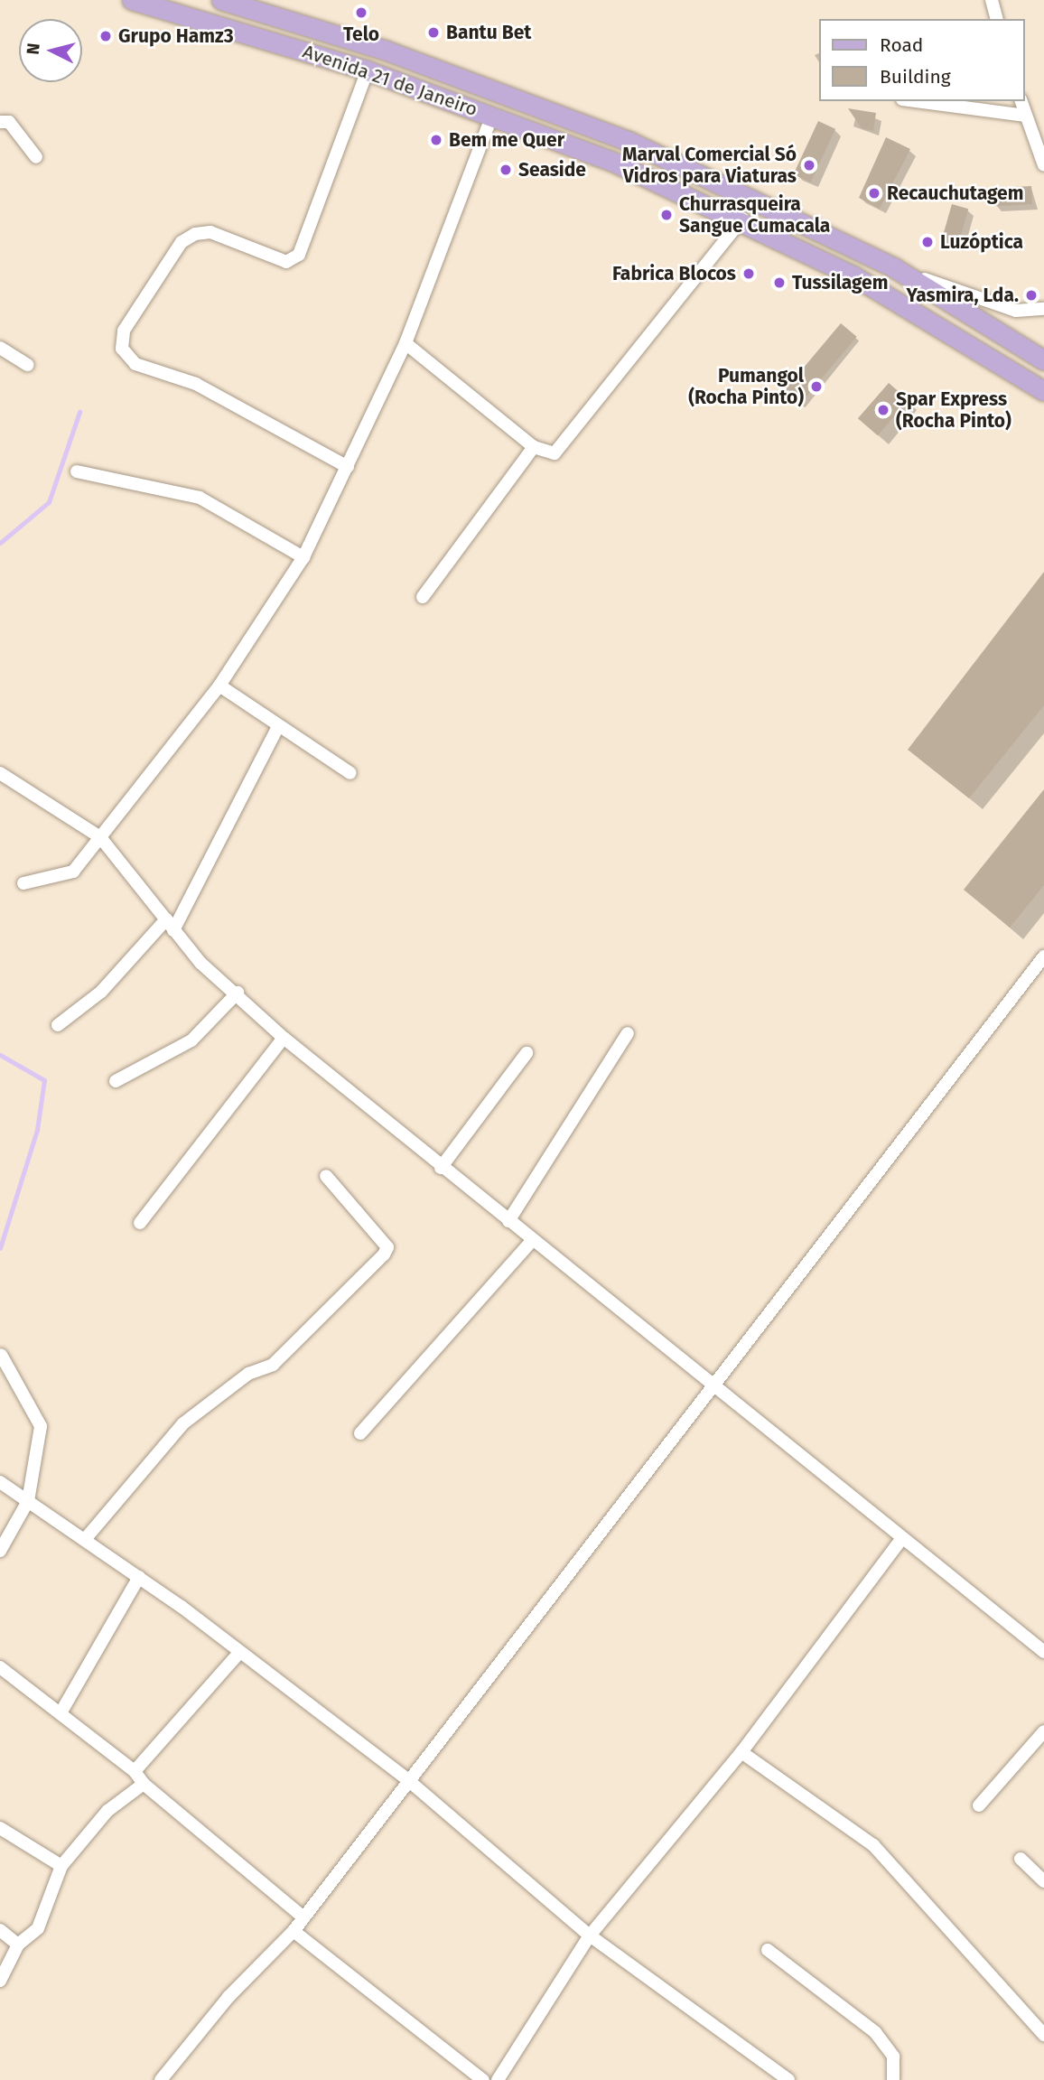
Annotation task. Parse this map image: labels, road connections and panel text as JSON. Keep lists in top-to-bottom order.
{
  "streets": {
    "main road": ["Avenida 21 de Janeiro"]
  },
  "places": [
    "Telo",
    "Bantu Bet",
    "Grupo Hamz3",
    "Bem me Quer",
    "Marval Comercial Só Vidros para Viaturas",
    "Seaside",
    "Recauchutagem",
    "Churrasqueira Sangue Cumacala",
    "Luzóptica",
    "Fabrica Blocos",
    "Tussilagem",
    "Yasmira, Lda.",
    "Pumangol (Rocha Pinto)",
    "Spar Express (Rocha Pinto)"
  ],
  "legend": ["Road", "Building"],
  "north": "left"
}
